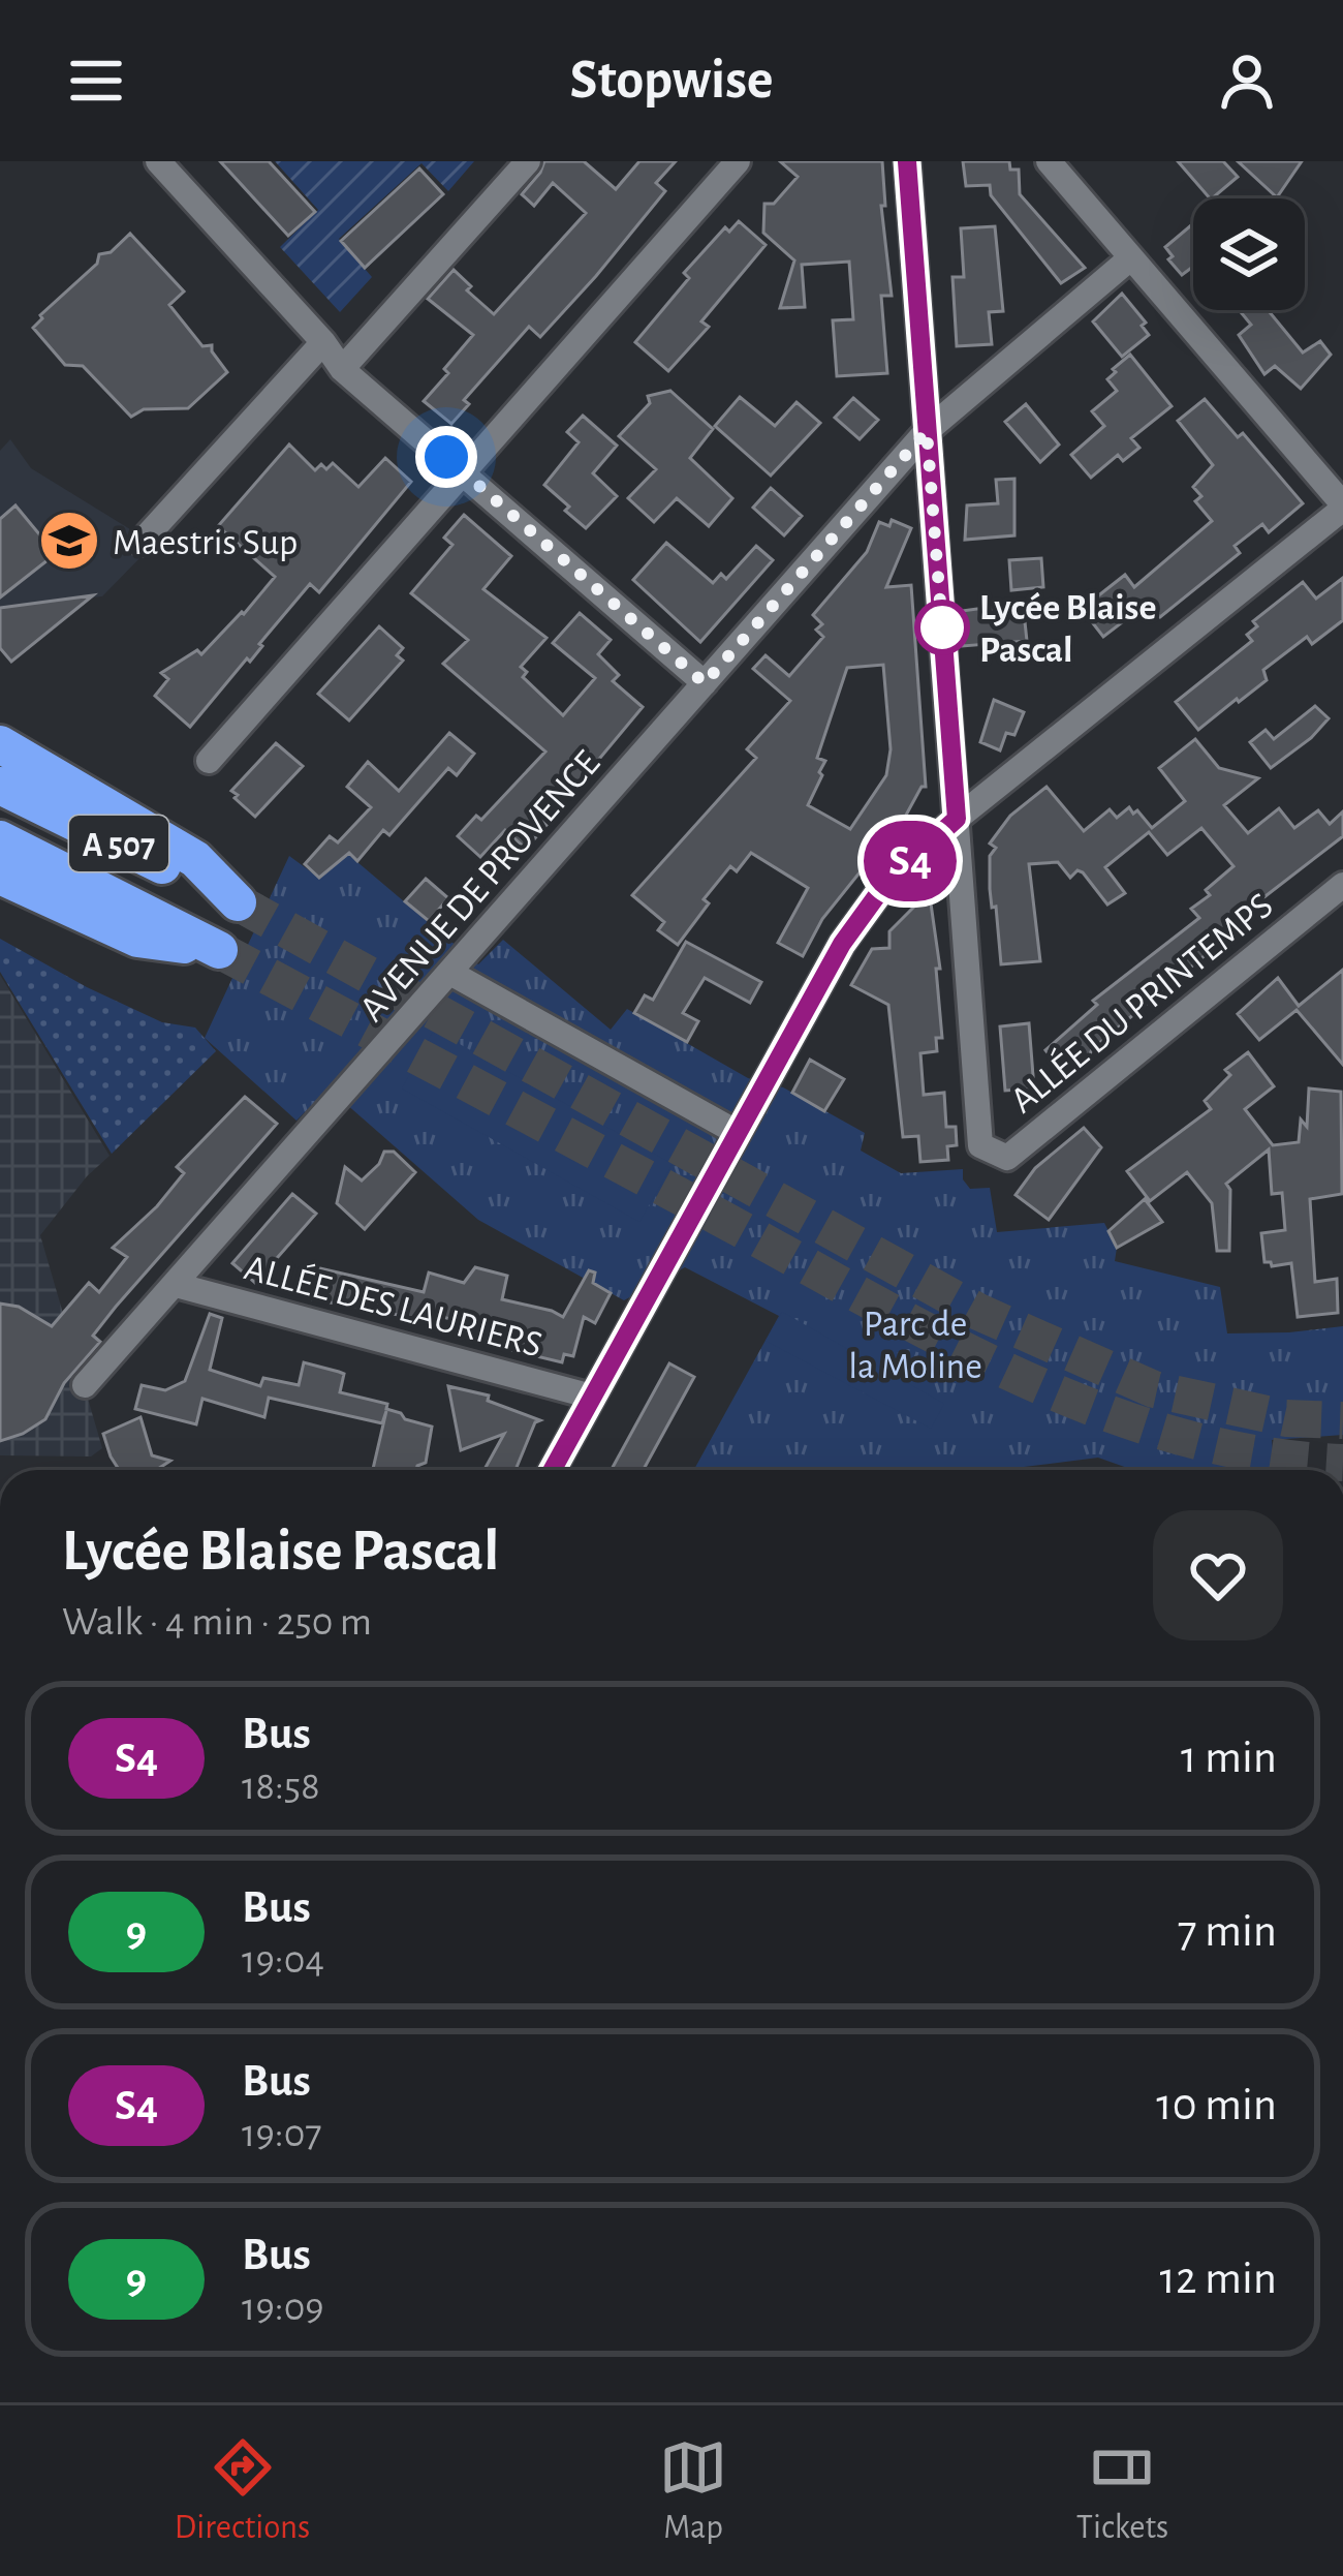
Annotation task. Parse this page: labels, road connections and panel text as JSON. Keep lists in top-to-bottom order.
{
  "streets": {
    "highway": ["A 507"],
    "street": ["AVENUE DE PROVENCE", "ALLÉE DU PRINTEMPS", "ALLÉE DES LAURIERS"]
  },
  "crossings": [
    ["AVENUE DE PROVENCE", "ALLÉE DES LAURIERS"]
  ],
  "parks": ["Parc de la Moline"],
  "places": {
    "school or university": ["Maestris Sup"],
    "other": ["Lycée Blaise Pascal"]
  },
  "lines": ["bus line S4"],
  "page": {
    "header": "Stopwise",
    "on_map": "S4",
    "heading": ["Lycée Blaise Pascal", "Walk · 4 min · 250 m"],
    "list": [
      {
        "mark": "S4",
        "name": "Bus",
        "note": "18:58",
        "value": "1 min"
      },
      {
        "mark": "9",
        "name": "Bus",
        "note": "19:04",
        "value": "7 min"
      },
      {
        "mark": "S4",
        "name": "Bus",
        "note": "19:07",
        "value": "10 min"
      },
      {
        "mark": "9",
        "name": "Bus",
        "note": "19:09",
        "value": "12 min"
      }
    ],
    "tabs": ["Directions", "Map", "Tickets"]
  }
}
